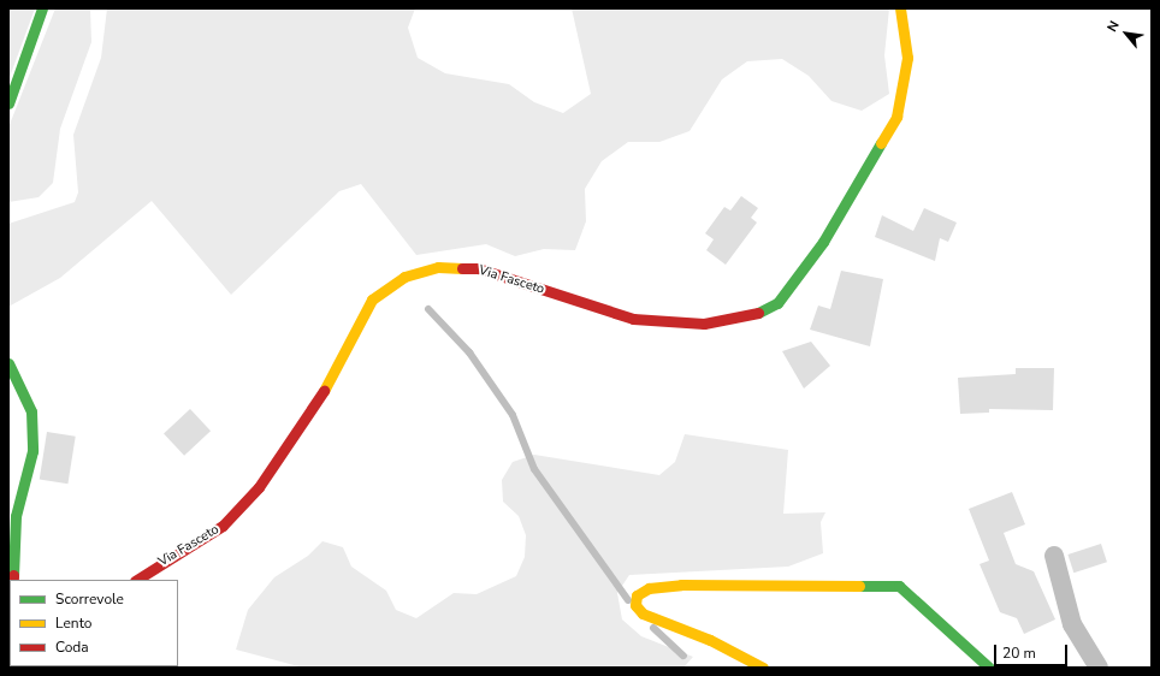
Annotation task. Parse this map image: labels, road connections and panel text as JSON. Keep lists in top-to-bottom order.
{
  "streets": {
    "street": ["Via Fasceto"]
  },
  "legend": ["Scorrevole", "Lento", "Coda"],
  "scale_bar": "20 m",
  "north": "top left"
}
